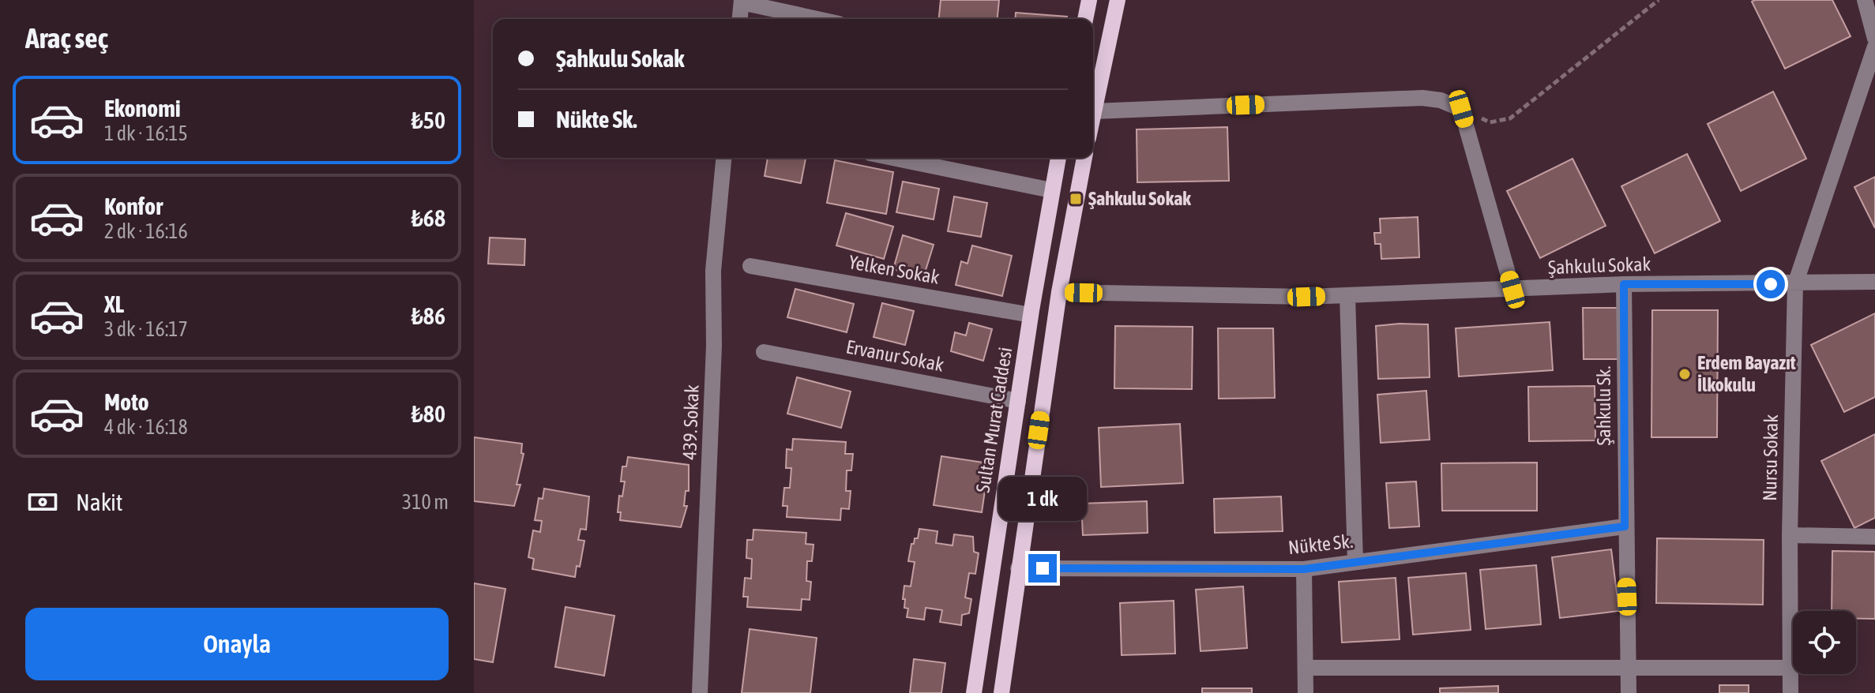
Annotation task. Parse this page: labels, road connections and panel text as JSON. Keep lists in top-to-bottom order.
{
  "streets": {
    "main road": ["Sultan Murat Caddesi"],
    "street": [
      "Şahkulu Sokak",
      "Yelken Sokak",
      "Ervanur Sokak",
      "Şahkulu Sk.",
      "439. Sokak",
      "Nursu Sokak",
      "Nükte Sk."
    ]
  },
  "crossings": [
    ["Şahkulu Sokak", "Şahkulu Sk."],
    ["Şahkulu Sokak", "Nursu Sokak"],
    ["Yelken Sokak", "Sultan Murat Caddesi"],
    ["Ervanur Sokak", "Sultan Murat Caddesi"],
    ["Şahkulu Sk.", "Nükte Sk."]
  ],
  "places": {
    "transit": ["Şahkulu Sokak"],
    "other": ["Erdem Bayazıt İlkokulu"]
  },
  "page": {
    "heading": "Araç seç",
    "banner": ["Şahkulu Sokak", "Nükte Sk."],
    "list": [
      {
        "name": "Ekonomi",
        "note": "1 dk · 16:15",
        "value": "₺50"
      },
      {
        "name": "Konfor",
        "note": "2 dk · 16:16",
        "value": "₺68"
      },
      {
        "name": "XL",
        "note": "3 dk · 16:17",
        "value": "₺86"
      },
      {
        "name": "Moto",
        "note": "4 dk · 16:18",
        "value": "₺80"
      }
    ],
    "pay": ["Nakit", "310 m"],
    "bubble": "1 dk",
    "buttons": "Onayla"
  }
}
